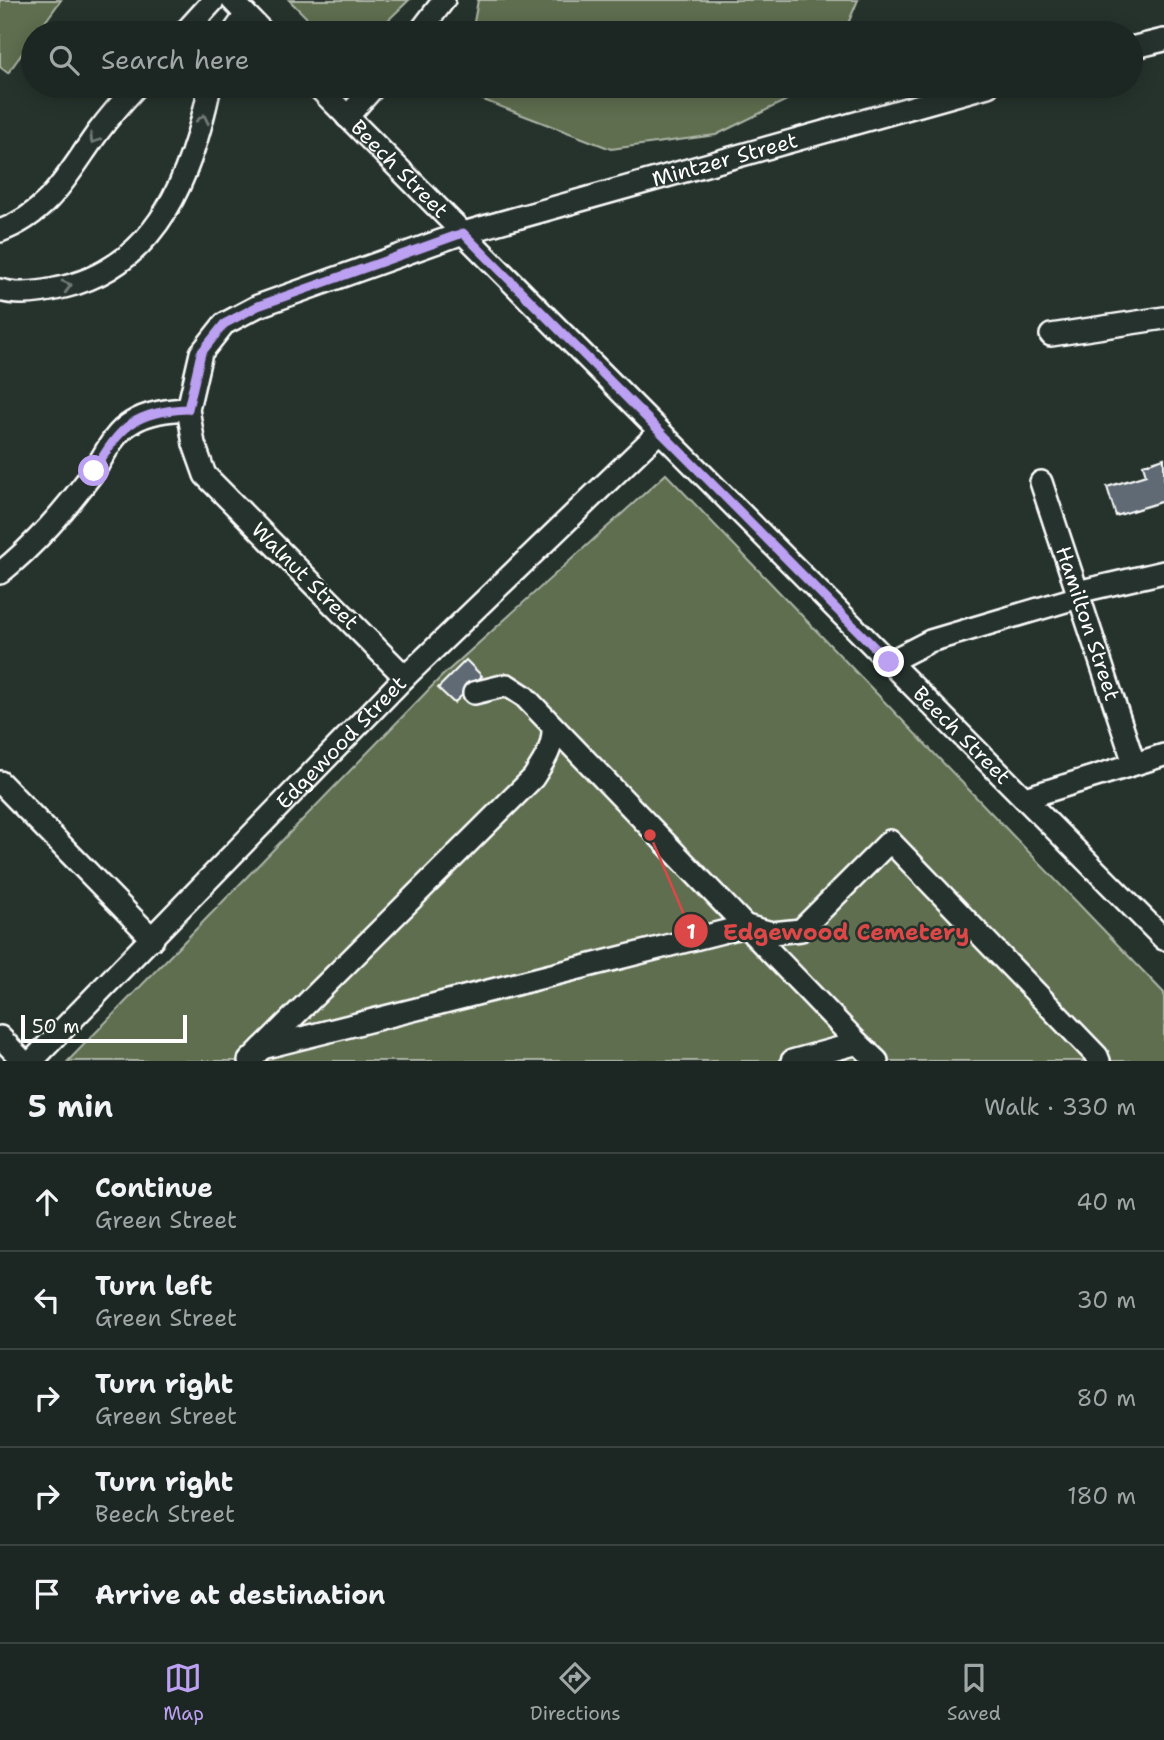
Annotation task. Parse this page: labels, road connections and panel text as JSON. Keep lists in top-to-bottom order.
{
  "streets": {
    "street": [
      "Mintzer Street",
      "Beech Street",
      "Walnut Street",
      "Hamilton Street",
      "Edgewood Street"
    ]
  },
  "crossings": [
    ["Mintzer Street", "Beech Street"],
    ["Mintzer Street", "Walnut Street"],
    ["Beech Street", "Edgewood Street"],
    ["Walnut Street", "Edgewood Street"]
  ],
  "places": ["Edgewood Cemetery"],
  "scale_bar": "50 m",
  "page": {
    "search": "Search here",
    "scale": "50 m",
    "heading": ["5 min", "Walk · 330 m"],
    "list": [
      ["Continue", "Green Street", "40 m"],
      ["Turn left", "Green Street", "30 m"],
      ["Turn right", "Green Street", "80 m"],
      ["Turn right", "Beech Street", "180 m"],
      "Arrive at destination"
    ],
    "nav": ["Map", "Directions", "Saved"]
  }
}
